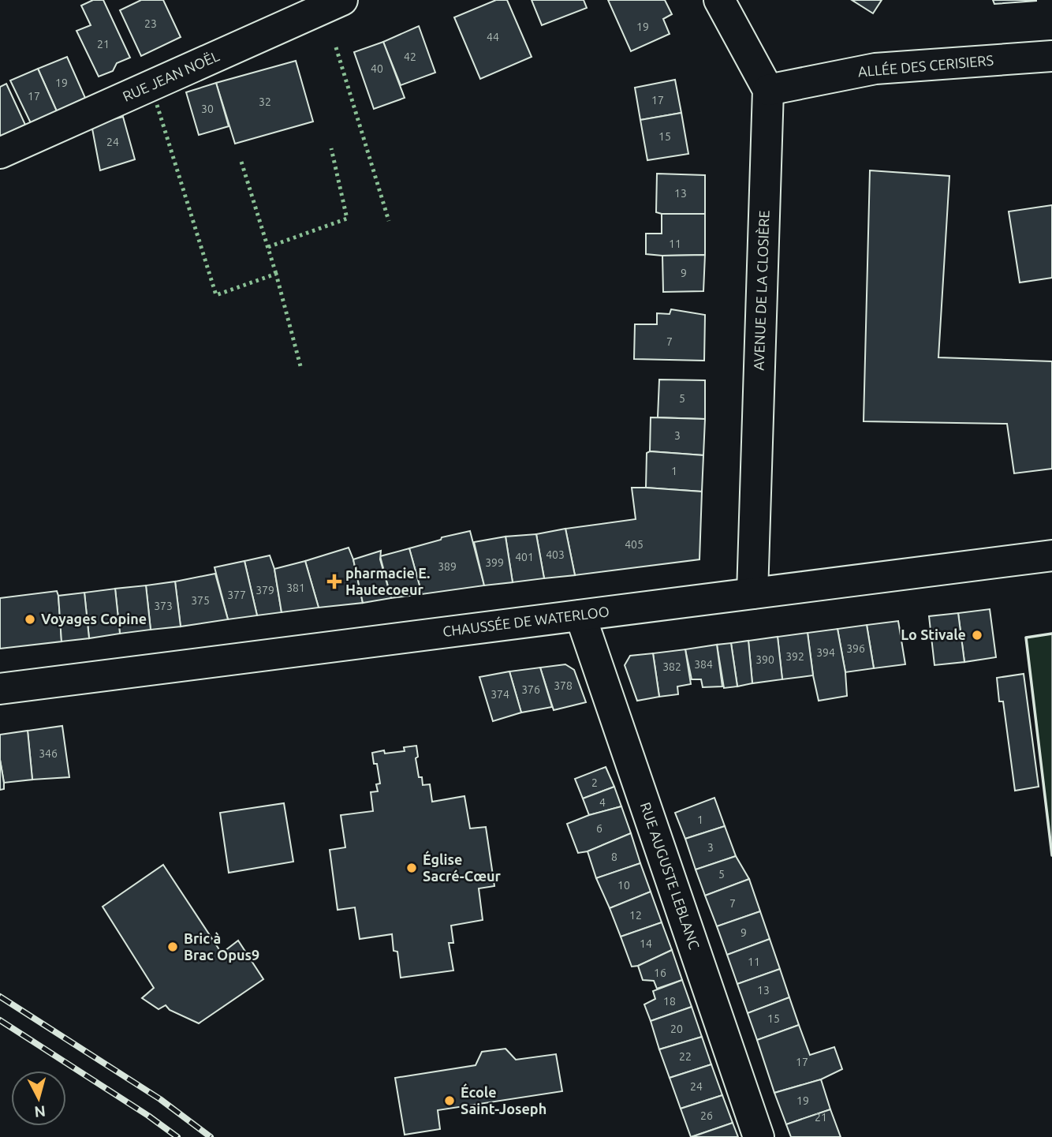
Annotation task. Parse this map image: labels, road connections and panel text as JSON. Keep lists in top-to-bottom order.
{
  "streets": {
    "street": [
      "ALLÉE DES CERISIERS",
      "RUE JEAN NOËL",
      "AVENUE DE LA CLOSIÈRE",
      "CHAUSSÉE DE WATERLOO",
      "RUE AUGUSTE LEBLANC"
    ]
  },
  "crossings": [
    ["ALLÉE DES CERISIERS", "AVENUE DE LA CLOSIÈRE"],
    ["AVENUE DE LA CLOSIÈRE", "CHAUSSÉE DE WATERLOO"],
    ["CHAUSSÉE DE WATERLOO", "RUE AUGUSTE LEBLANC"]
  ],
  "places": {
    "health": ["pharmacie E. Hautecoeur"],
    "other": [
      "Voyages Copine",
      "Lo Stivale",
      "Église Sacré-Cœur",
      "Bric à Brac Opus9",
      "École Saint-Joseph"
    ]
  },
  "house_numbers": [
    "23",
    "19",
    "44",
    "21",
    "42",
    "40",
    "19",
    "17",
    "17",
    "32",
    "30",
    "15",
    "24",
    "13",
    "11",
    "9",
    "7",
    "5",
    "3",
    "1",
    "405",
    "403",
    "401",
    "399",
    "389",
    "381",
    "379",
    "377",
    "375",
    "373",
    "396",
    "394",
    "392",
    "390",
    "384",
    "382",
    "378",
    "376",
    "374",
    "346",
    "2",
    "4",
    "1",
    "6",
    "3",
    "8",
    "5",
    "10",
    "7",
    "12",
    "9",
    "14",
    "11",
    "16",
    "13",
    "18",
    "15",
    "20",
    "22",
    "17",
    "24",
    "19",
    "26",
    "21"
  ],
  "north": "bottom"
}
